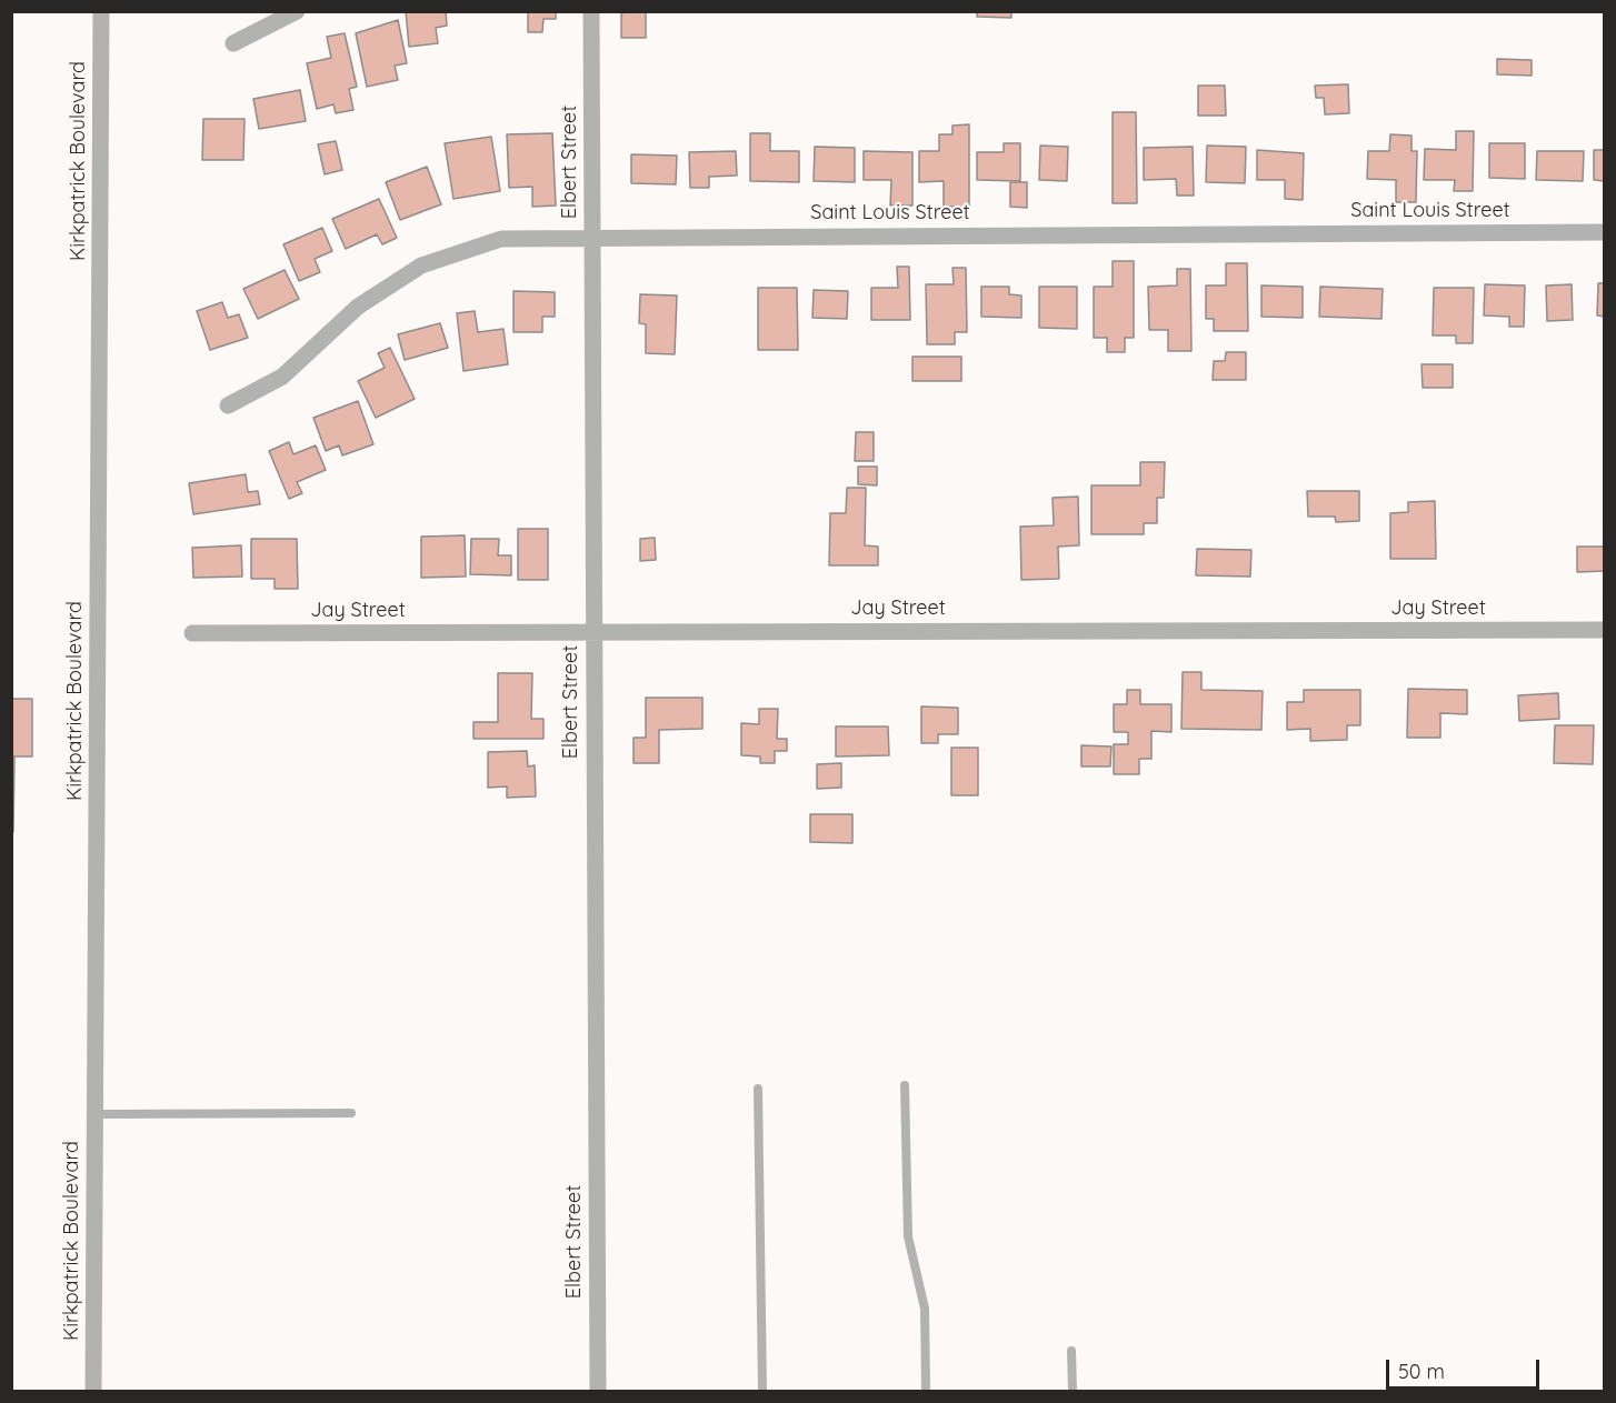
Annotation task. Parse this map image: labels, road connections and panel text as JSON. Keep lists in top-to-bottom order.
{
  "streets": {
    "street": [
      "Kirkpatrick Boulevard",
      "Elbert Street",
      "Saint Louis Street",
      "Jay Street"
    ]
  },
  "crossings": [
    ["Elbert Street", "Saint Louis Street"],
    ["Elbert Street", "Jay Street"]
  ],
  "scale_bar": "50 m"
}
